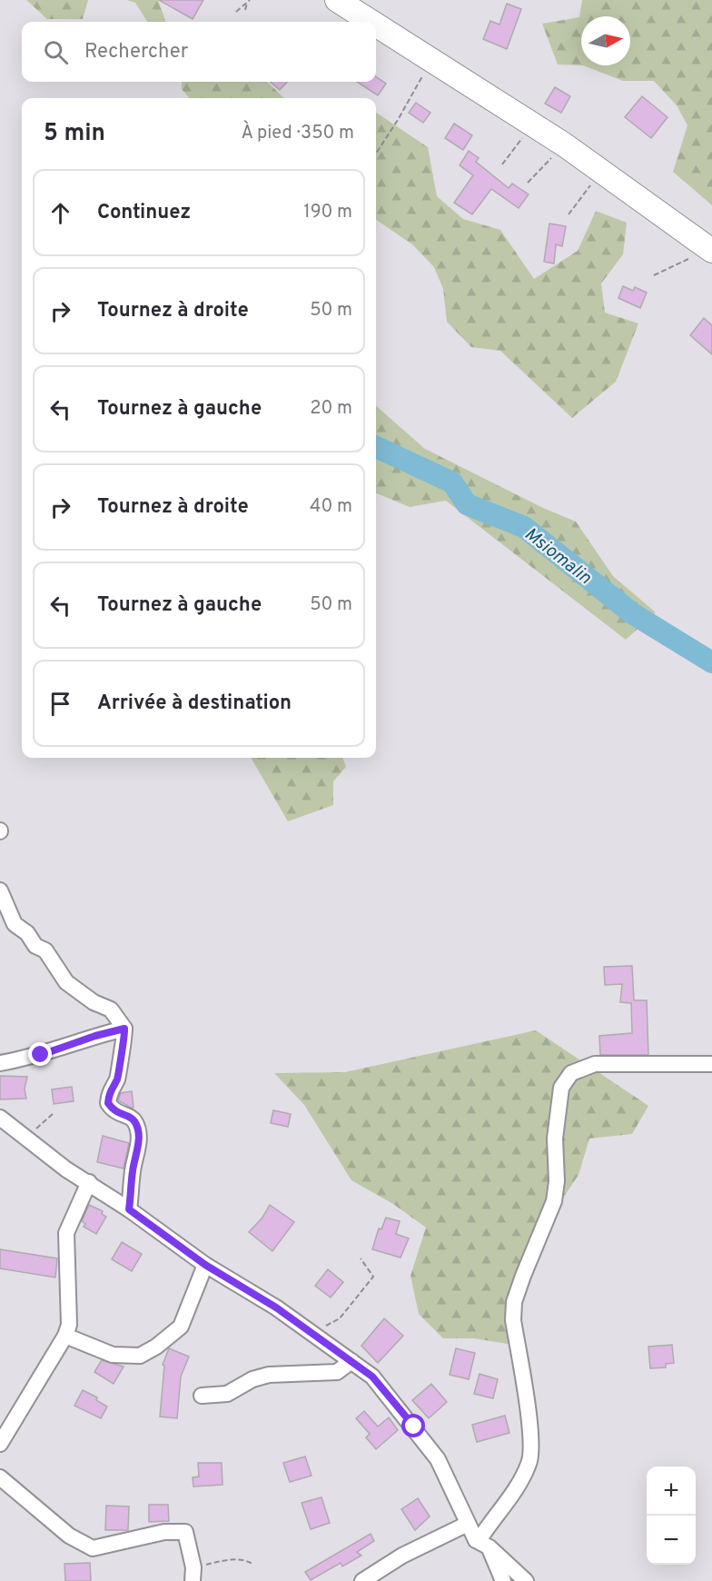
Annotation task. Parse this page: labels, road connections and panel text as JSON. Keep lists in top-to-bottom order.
{
  "water": ["Msiomalin"],
  "north": "right",
  "page": {
    "search": "Rechercher",
    "heading": ["5 min", "À pied · 350 m"],
    "list": [
      ["Continuez", "190 m"],
      ["Tournez à droite", "50 m"],
      ["Tournez à gauche", "20 m"],
      ["Tournez à droite", "40 m"],
      ["Tournez à gauche", "50 m"],
      "Arrivée à destination"
    ],
    "map_buttons": ["+", "−"]
  }
}
